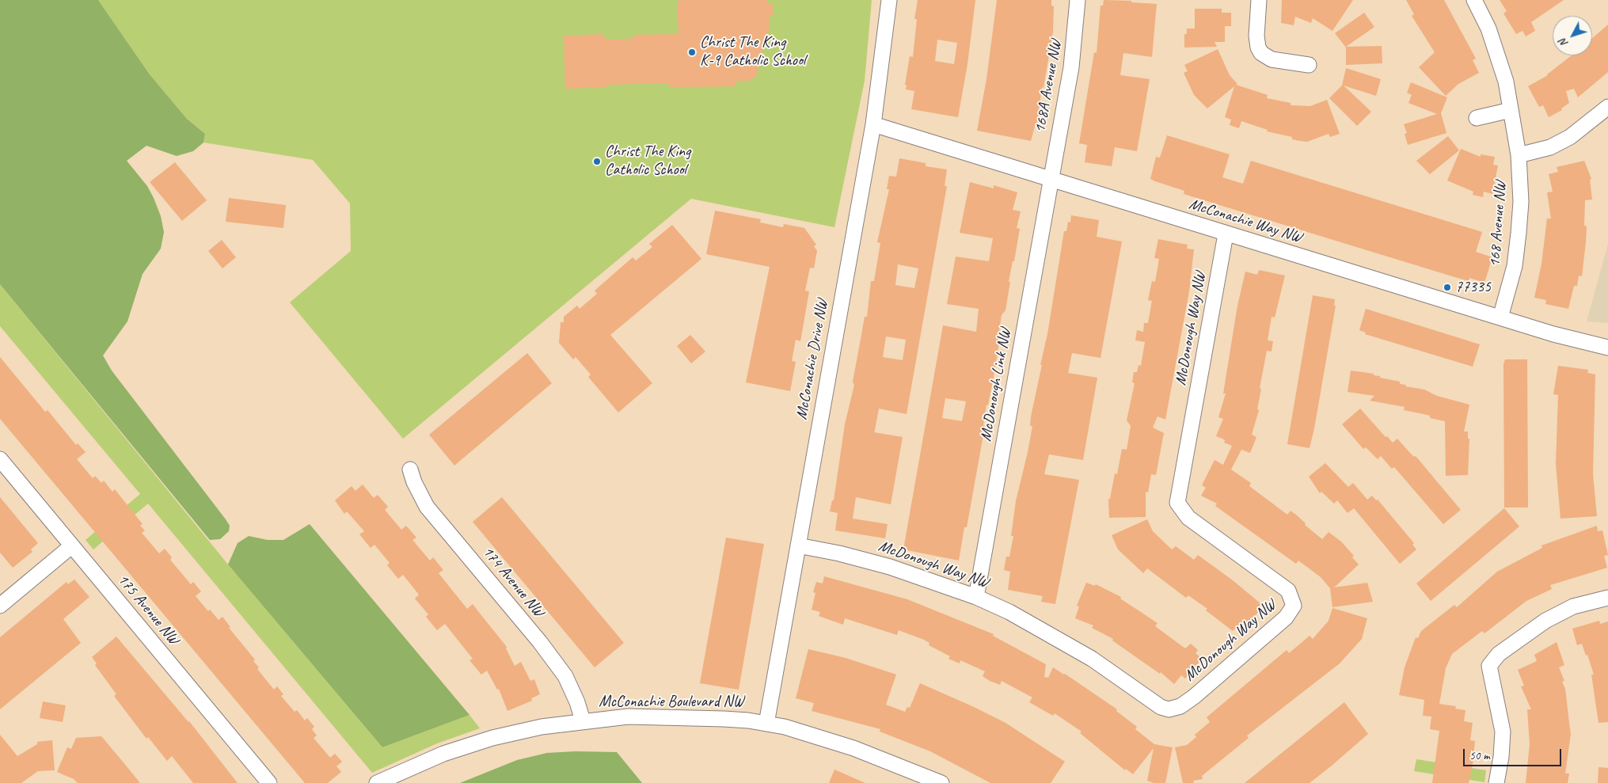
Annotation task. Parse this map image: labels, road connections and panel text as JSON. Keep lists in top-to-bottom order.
{
  "streets": {
    "street": [
      "168A Avenue NW",
      "McConachie Way NW",
      "168 Avenue NW",
      "McDonough Way NW",
      "McConachie Drive NW",
      "McDonough Link NW",
      "174 Avenue NW",
      "175 Avenue NW",
      "McConachie Boulevard NW"
    ]
  },
  "crossings": [
    ["168A Avenue NW", "McConachie Way NW"],
    ["168A Avenue NW", "McDonough Link NW"],
    ["McConachie Way NW", "168 Avenue NW"],
    ["McConachie Way NW", "McDonough Way NW"],
    ["McConachie Way NW", "McConachie Drive NW"],
    ["McConachie Way NW", "McDonough Link NW"],
    ["McDonough Way NW", "McConachie Drive NW"],
    ["McDonough Way NW", "McDonough Link NW"],
    ["McConachie Drive NW", "McConachie Boulevard NW"],
    ["174 Avenue NW", "McConachie Boulevard NW"]
  ],
  "places": ["Christ The King K-9 Catholic School", "Christ The King Catholic School", "77335"],
  "scale_bar": "50 m",
  "north": "bottom left"
}
